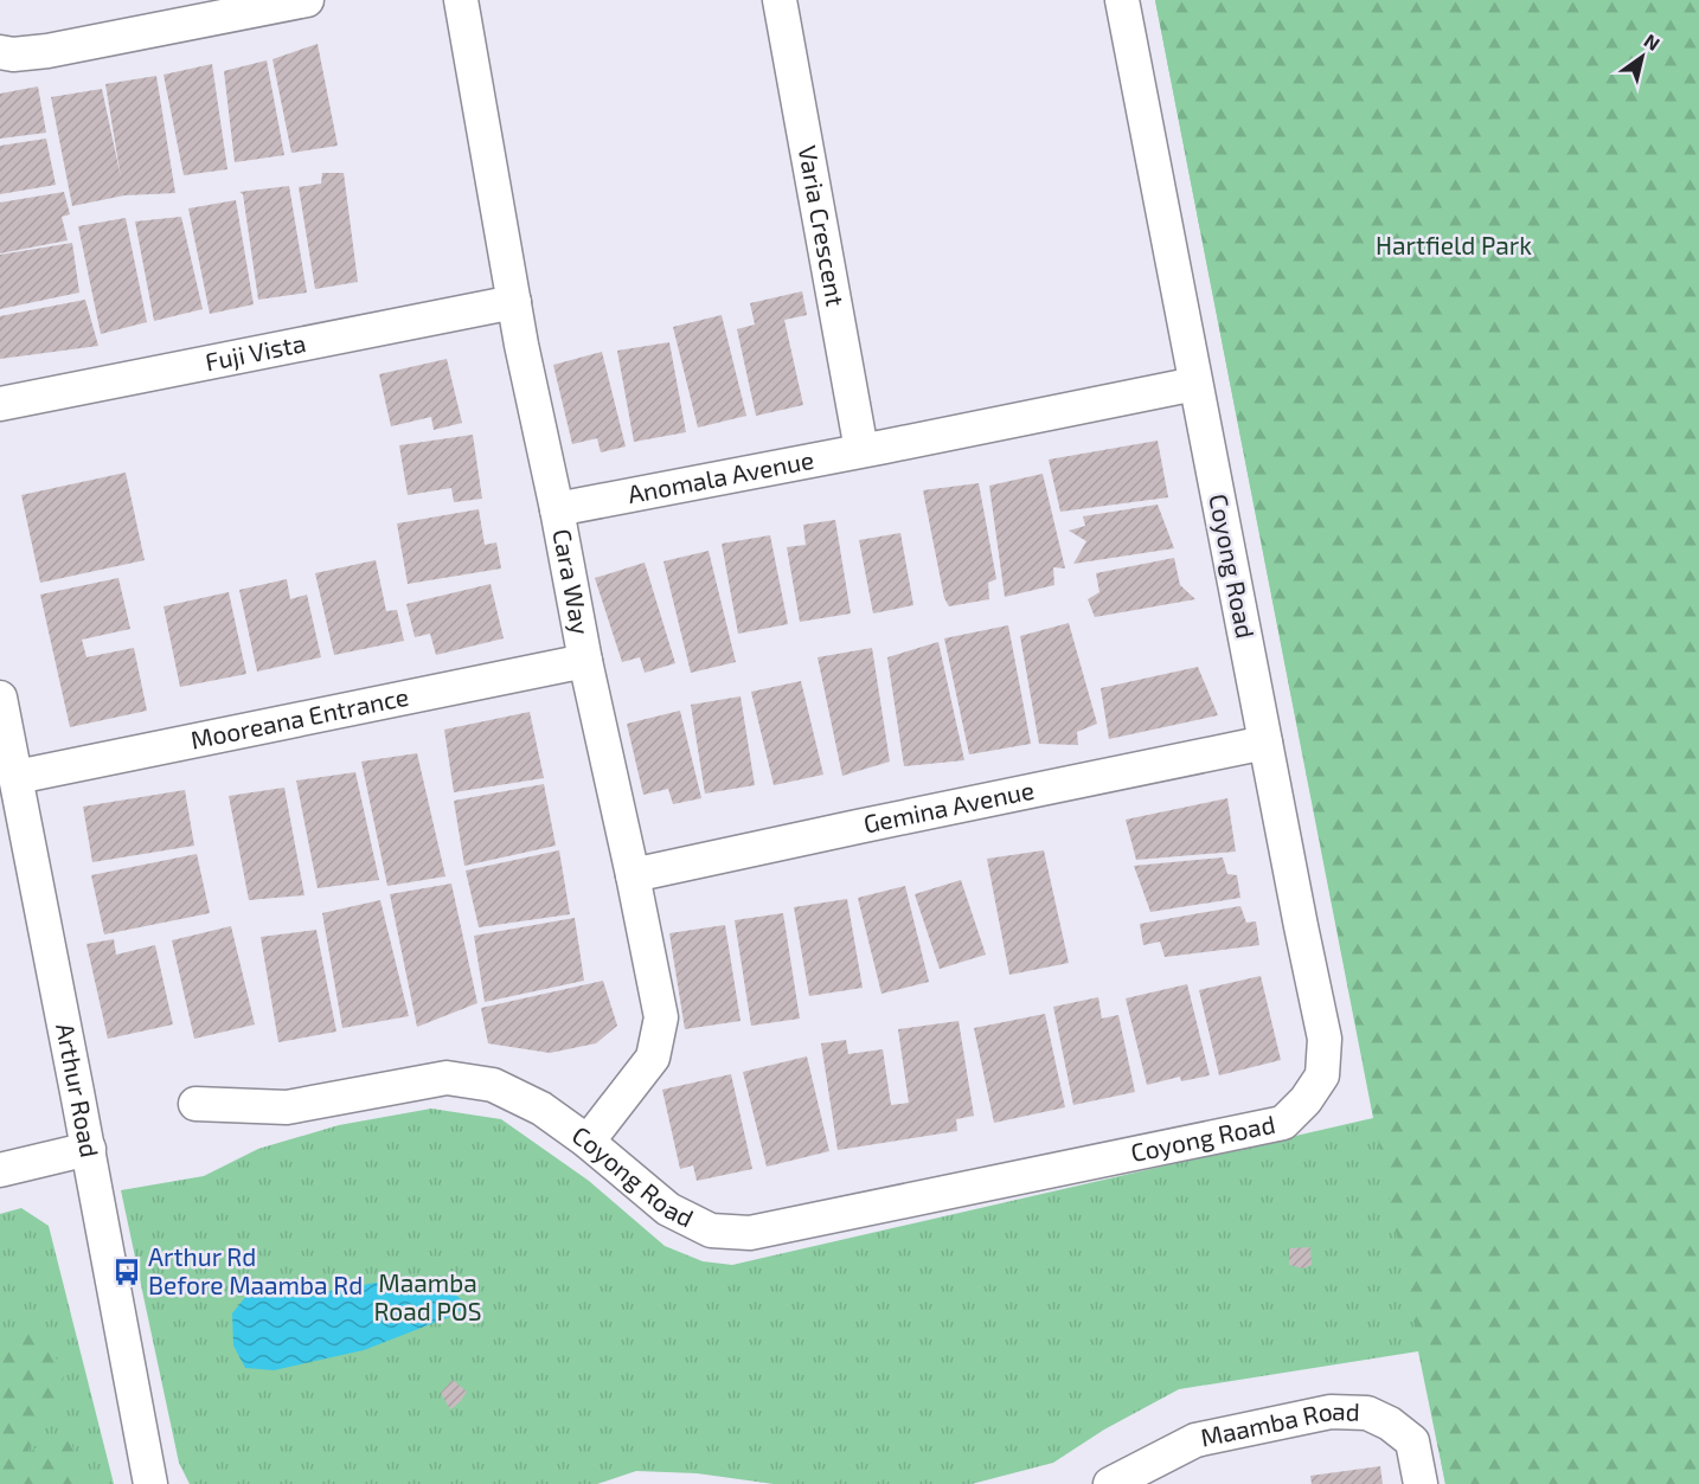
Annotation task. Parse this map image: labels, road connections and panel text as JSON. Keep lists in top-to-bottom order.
{
  "streets": {
    "street": [
      "Varia Crescent",
      "Fuji Vista",
      "Anomala Avenue",
      "Coyong Road",
      "Cara Way",
      "Mooreana Entrance",
      "Gemina Avenue",
      "Arthur Road",
      "Maamba Road"
    ]
  },
  "crossings": [
    ["Varia Crescent", "Anomala Avenue"],
    ["Fuji Vista", "Cara Way"],
    ["Anomala Avenue", "Coyong Road"],
    ["Anomala Avenue", "Cara Way"],
    ["Coyong Road", "Cara Way"],
    ["Coyong Road", "Gemina Avenue"],
    ["Cara Way", "Mooreana Entrance"],
    ["Cara Way", "Gemina Avenue"],
    ["Mooreana Entrance", "Arthur Road"]
  ],
  "parks": ["Hartfield Park", "Maamba Road POS"],
  "places": {
    "bus stop": ["Arthur Rd Before Maamba Rd"]
  },
  "north": "top right"
}
